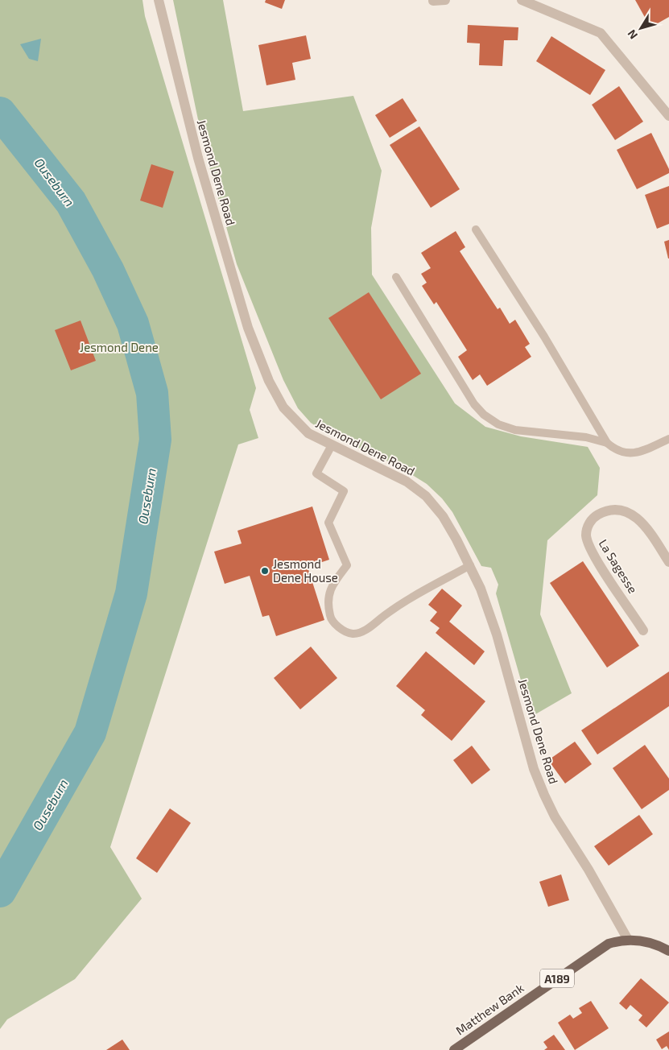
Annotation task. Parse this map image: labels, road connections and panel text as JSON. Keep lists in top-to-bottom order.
{
  "streets": {
    "main road": ["A189", "Matthew Bank"],
    "street": ["Jesmond Dene Road", "La Sagesse"]
  },
  "crossings": [
    ["Jesmond Dene Road", "Matthew Bank"]
  ],
  "water": ["Ouseburn"],
  "parks": ["Jesmond Dene"],
  "places": ["Jesmond Dene House"],
  "north": "bottom left"
}
